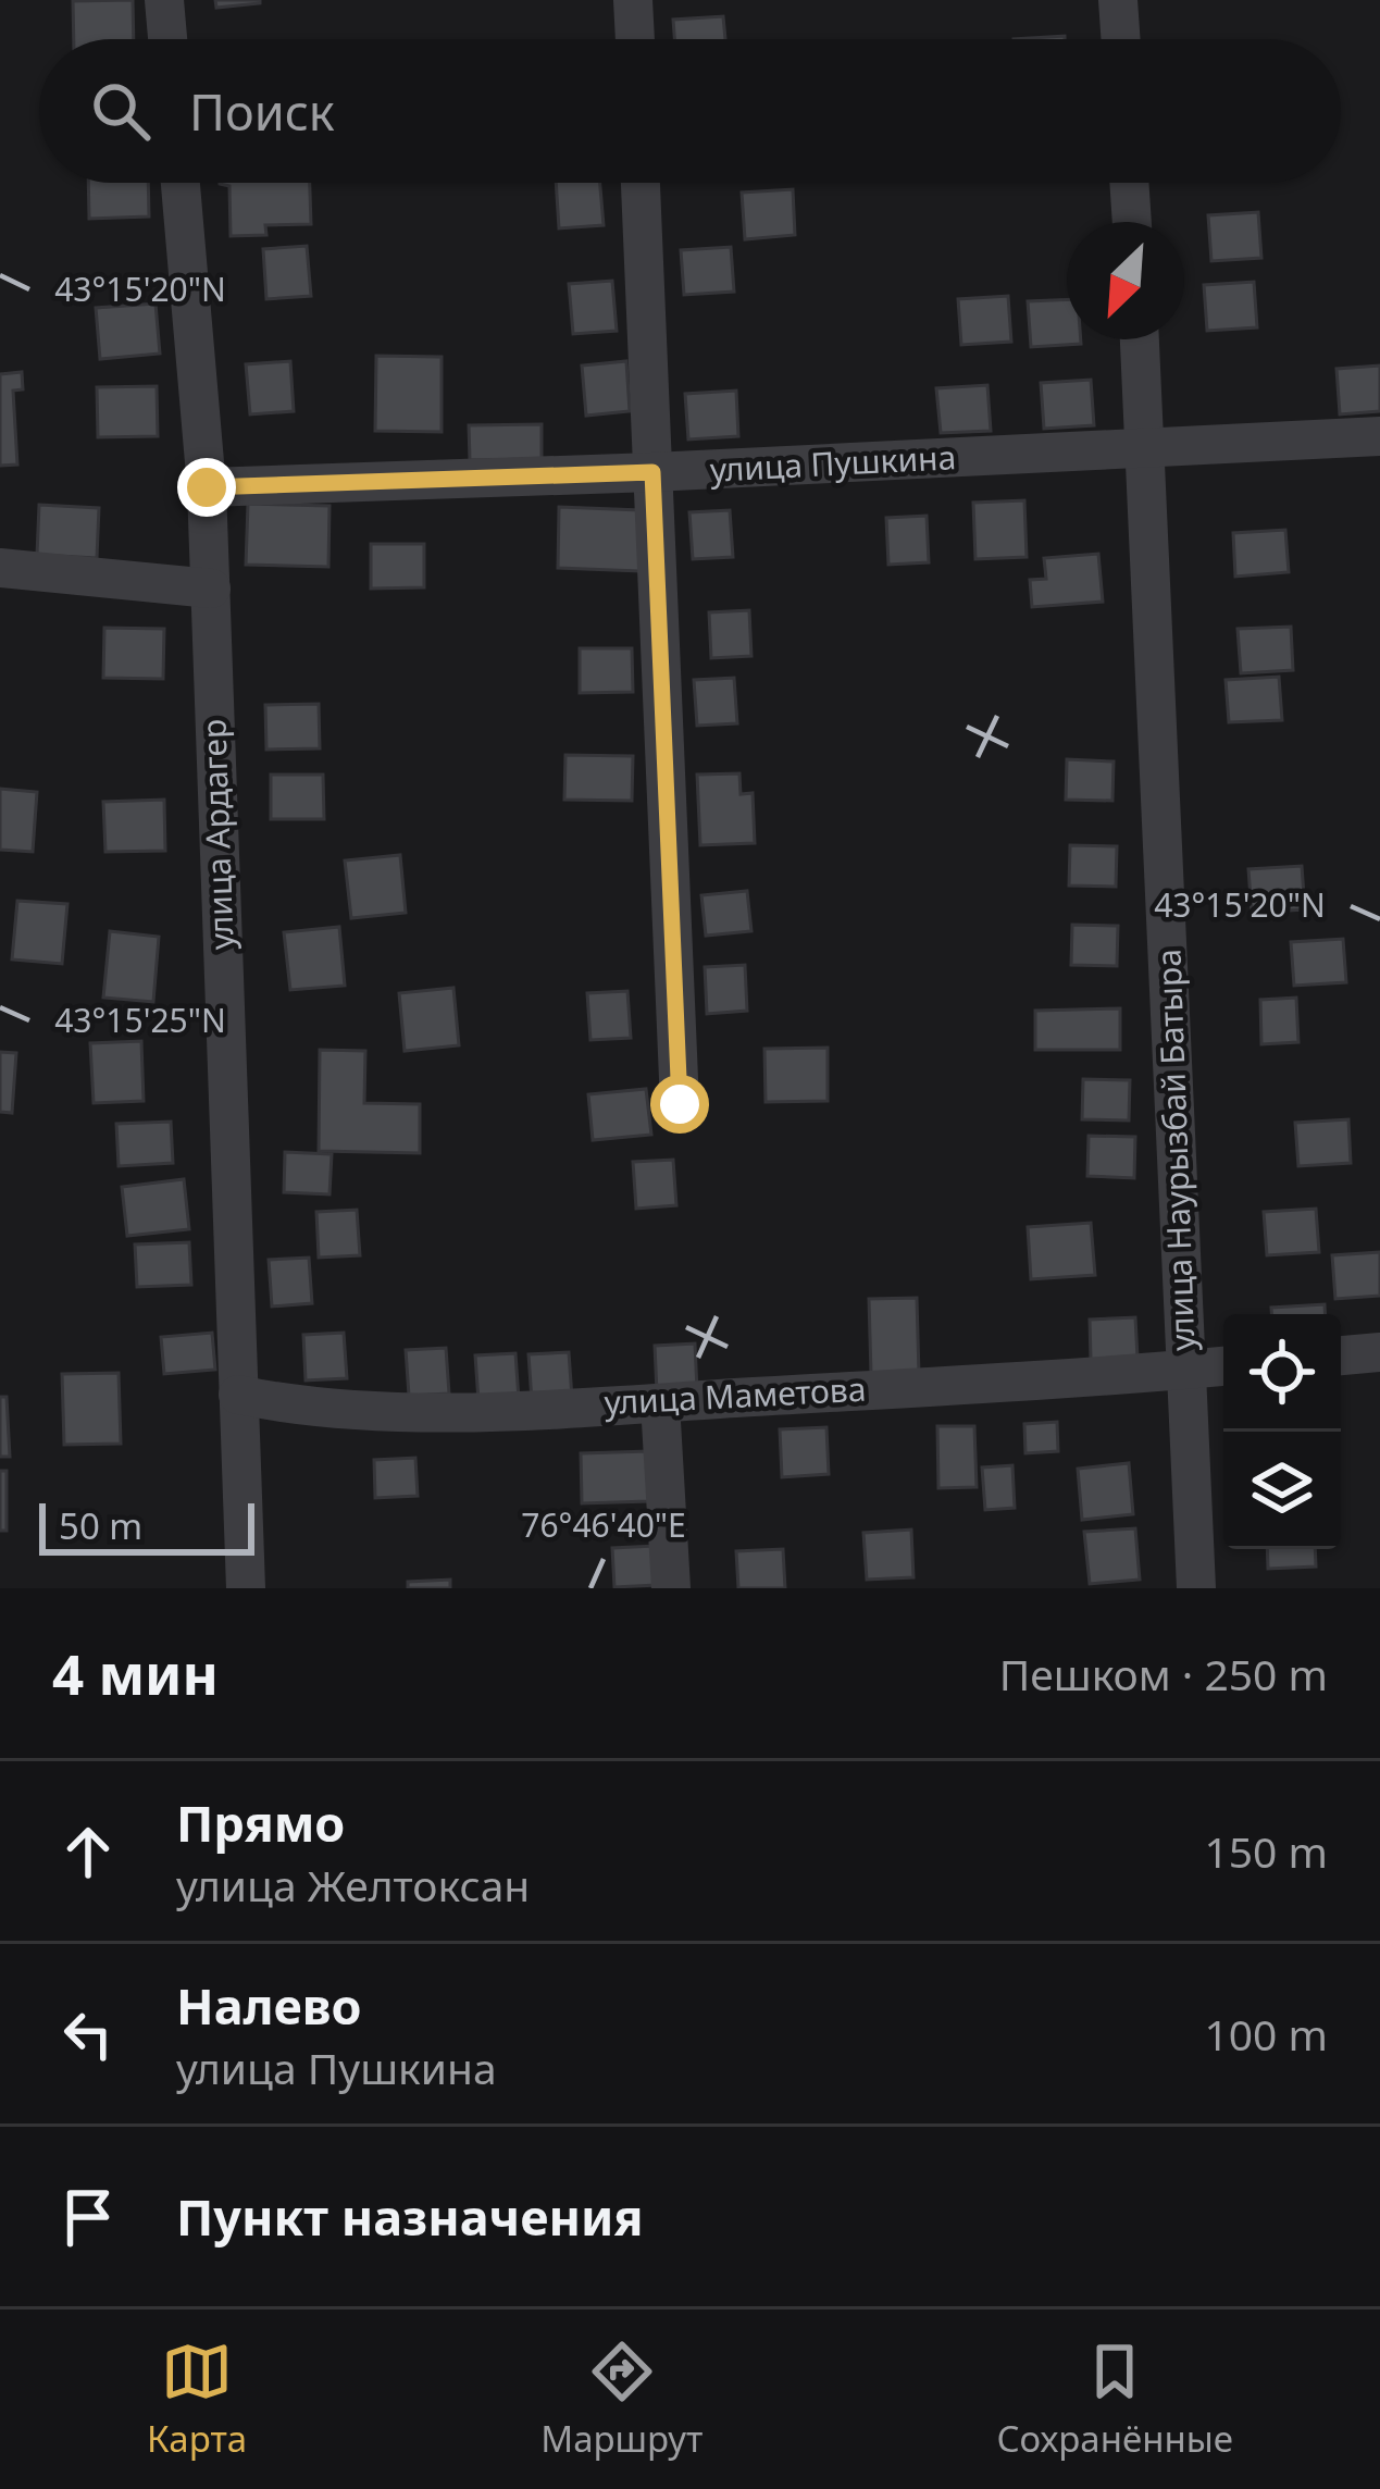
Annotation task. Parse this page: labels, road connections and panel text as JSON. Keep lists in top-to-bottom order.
{
  "streets": {
    "street": [
      "улица Пушкина",
      "улица Ардагер",
      "улица Наурызбай Батыра",
      "улица Маметова"
    ]
  },
  "crossings": [
    ["улица Пушкина", "улица Ардагер"],
    ["улица Пушкина", "улица Наурызбай Батыра"],
    ["улица Ардагер", "улица Маметова"],
    ["улица Наурызбай Батыра", "улица Маметова"]
  ],
  "scale_bar": "50 m",
  "north": "bottom left",
  "page": {
    "search": "Поиск",
    "scale": "50 m",
    "heading": ["4 мин", "Пешком · 250 m"],
    "list": [
      ["Прямо", "улица Желтоксан", "150 m"],
      ["Налево", "улица Пушкина", "100 m"],
      "Пункт назначения"
    ],
    "nav": ["Карта", "Маршрут", "Сохранённые"]
  },
  "coordinates": ["43°15'20\"N", "43°15'25\"N", "76°46'40\"E"]
}
